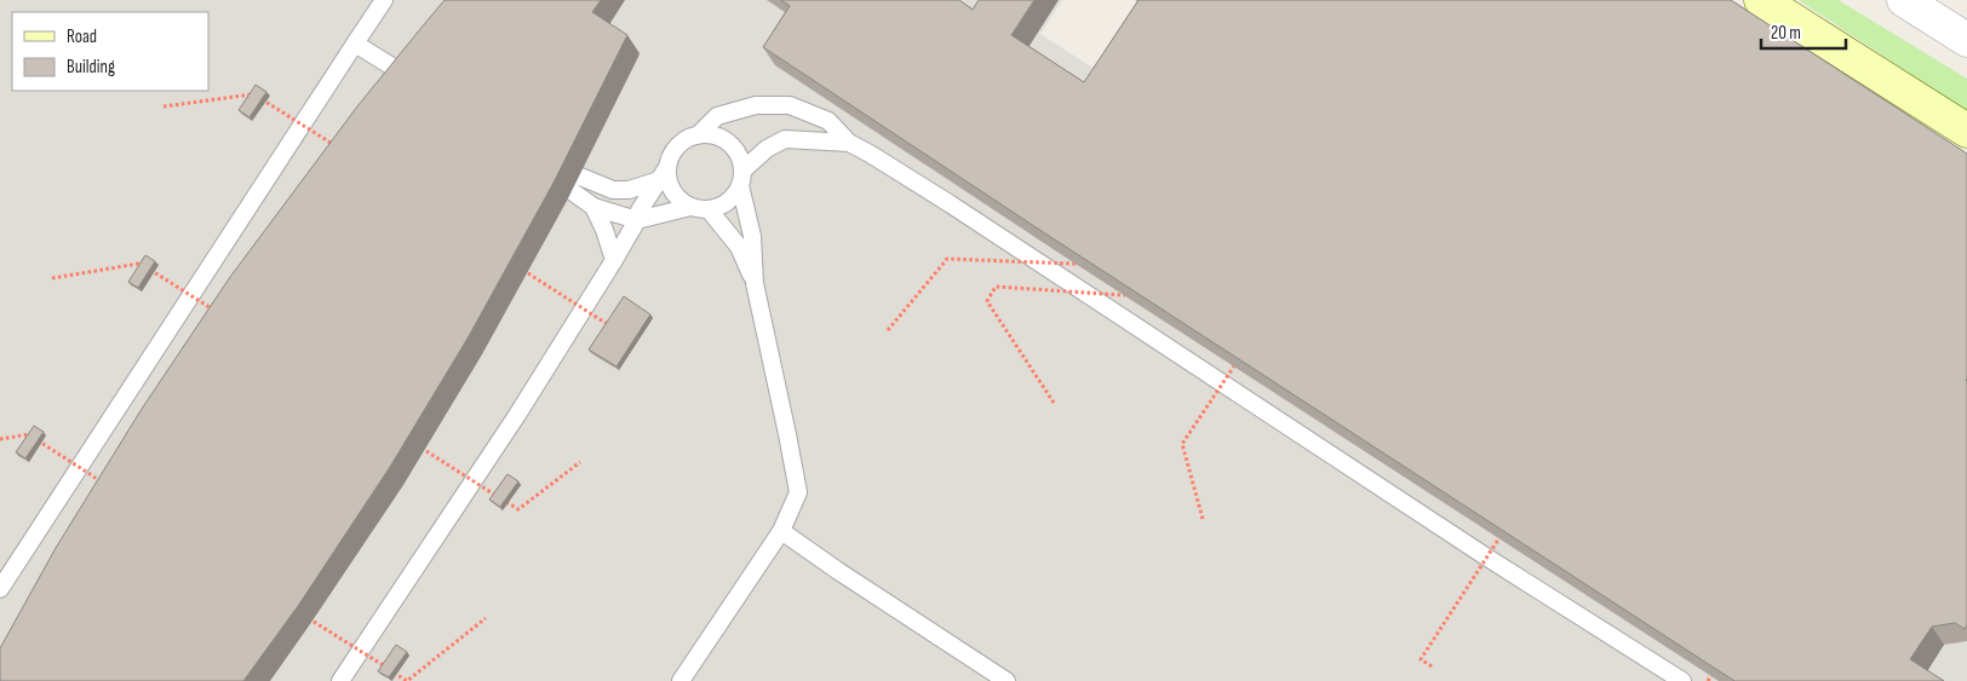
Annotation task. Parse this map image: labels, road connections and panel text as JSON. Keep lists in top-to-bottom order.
{
  "legend": ["Road", "Building"],
  "scale_bar": "20 m"
}
